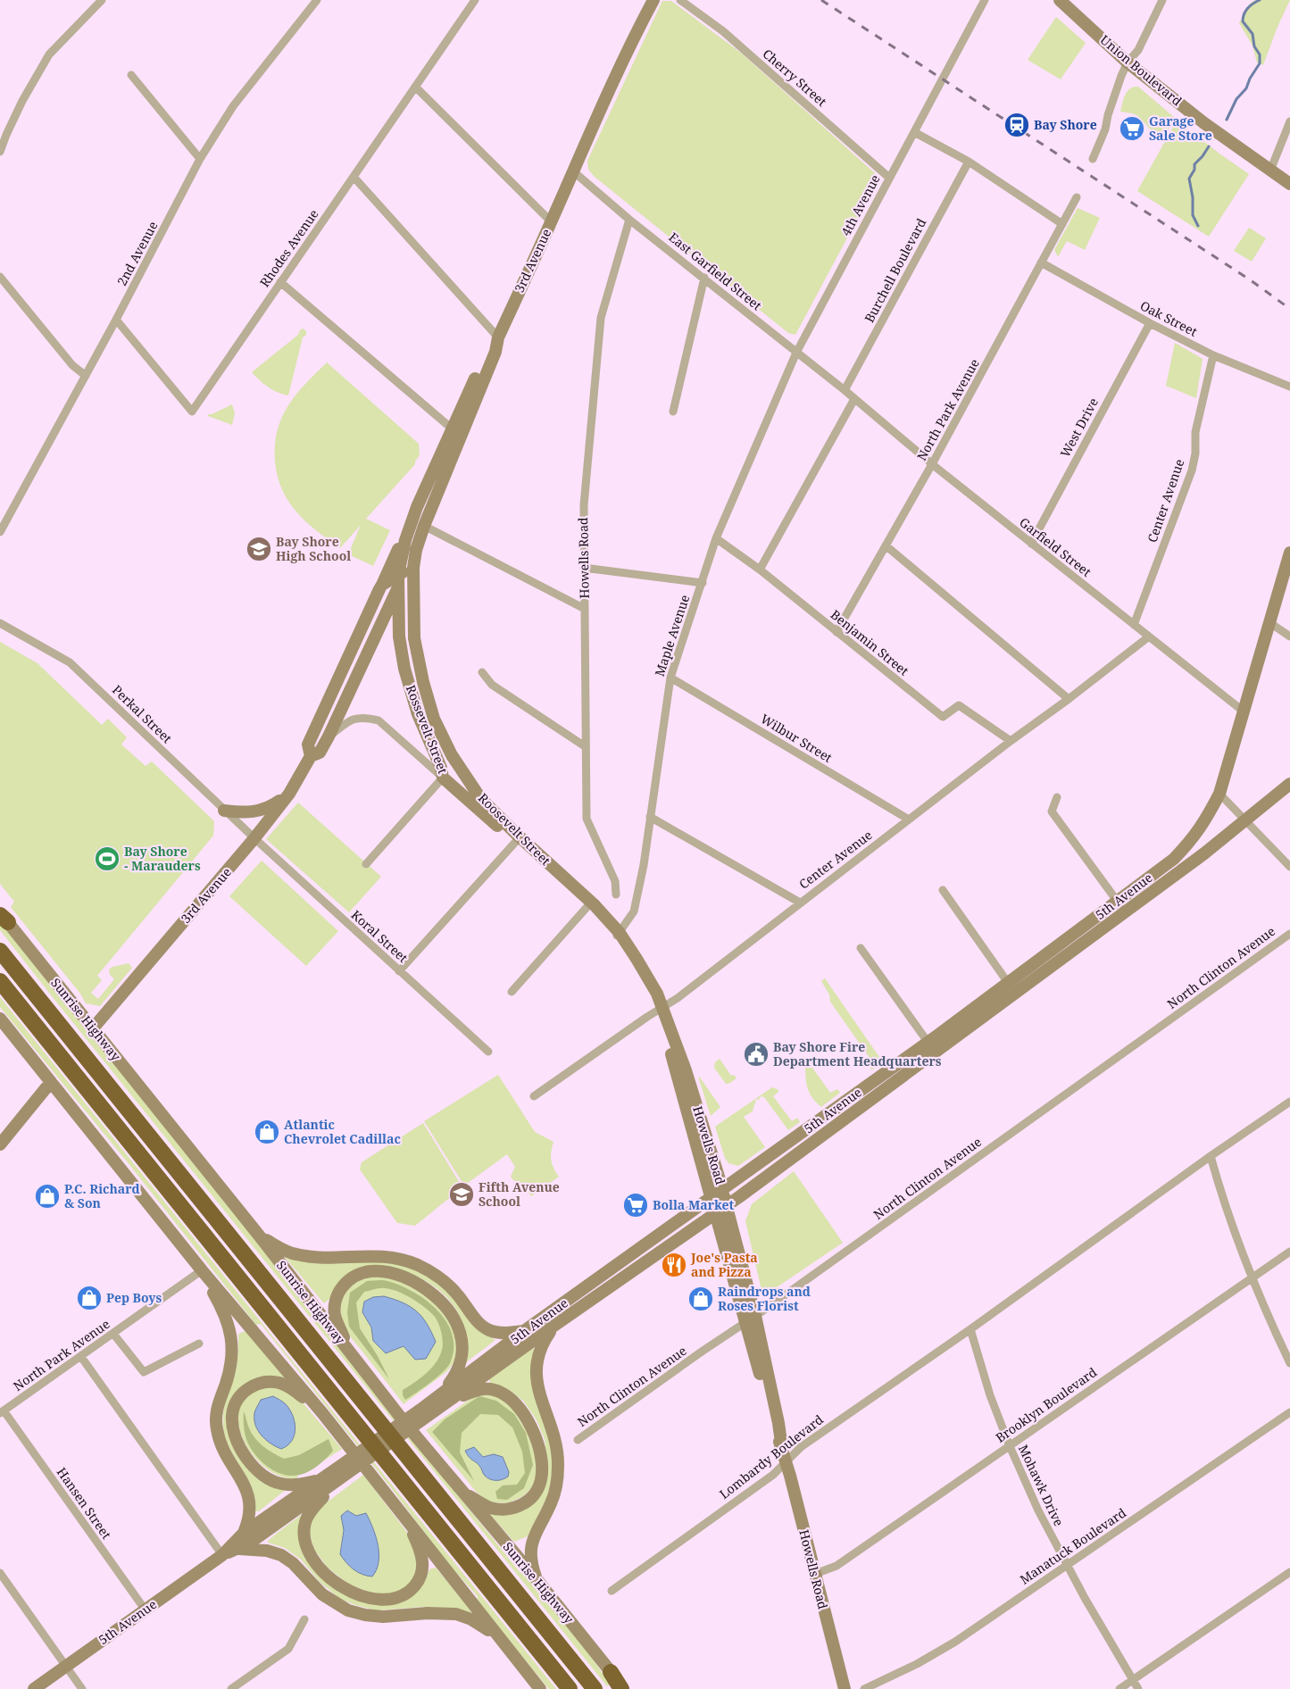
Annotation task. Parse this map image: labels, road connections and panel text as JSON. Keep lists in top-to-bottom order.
{
  "streets": {
    "highway": ["Sunrise Highway"],
    "main road": [
      "Union Boulevard",
      "3rd Avenue",
      "Howells Road",
      "Rossevelt Street",
      "Roosevelt Street",
      "5th Avenue"
    ],
    "street": [
      "Cherry Street",
      "4th Avenue",
      "Rhodes Avenue",
      "2nd Avenue",
      "Burchell Boulevard",
      "East Garfield Street",
      "Oak Street",
      "North Park Avenue",
      "West Drive",
      "Center Avenue",
      "Garfield Street",
      "Maple Avenue",
      "Benjamin Street",
      "Perkal Street",
      "Wilbur Street",
      "Koral Street",
      "North Clinton Avenue",
      "Brooklyn Boulevard",
      "Lombardy Boulevard",
      "Mohawk Drive",
      "Hansen Street",
      "Manatuck Boulevard"
    ]
  },
  "crossings": [
    ["Cherry Street", "4th Avenue"],
    ["4th Avenue", "East Garfield Street"],
    ["4th Avenue", "Maple Avenue"],
    ["Rhodes Avenue", "2nd Avenue"],
    ["3rd Avenue", "East Garfield Street"],
    ["3rd Avenue", "Perkal Street"],
    ["3rd Avenue", "Rossevelt Street"],
    ["3rd Avenue", "Roosevelt Street"],
    ["3rd Avenue", "Koral Street"],
    ["3rd Avenue", "Sunrise Highway"],
    ["Burchell Boulevard", "East Garfield Street"],
    ["East Garfield Street", "Garfield Street"],
    ["East Garfield Street", "Howells Road"],
    ["Oak Street", "North Park Avenue"],
    ["Oak Street", "West Drive"],
    ["Oak Street", "Center Avenue"],
    ["North Park Avenue", "Garfield Street"],
    ["North Park Avenue", "Benjamin Street"],
    ["North Park Avenue", "Hansen Street"],
    ["West Drive", "Garfield Street"],
    ["Center Avenue", "Garfield Street"],
    ["Center Avenue", "Howells Road"],
    ["Center Avenue", "Benjamin Street"],
    ["Center Avenue", "Wilbur Street"],
    ["Garfield Street", "5th Avenue"],
    ["Howells Road", "Maple Avenue"],
    ["Howells Road", "Roosevelt Street"],
    ["Howells Road", "5th Avenue"],
    ["Howells Road", "North Clinton Avenue"],
    ["Howells Road", "Brooklyn Boulevard"],
    ["Howells Road", "Lombardy Boulevard"],
    ["Maple Avenue", "Benjamin Street"],
    ["Maple Avenue", "Wilbur Street"],
    ["Maple Avenue", "Roosevelt Street"],
    ["Perkal Street", "Koral Street"],
    ["Rossevelt Street", "Roosevelt Street"],
    ["5th Avenue", "Hansen Street"],
    ["Brooklyn Boulevard", "Mohawk Drive"],
    ["Lombardy Boulevard", "Mohawk Drive"],
    ["Mohawk Drive", "Manatuck Boulevard"]
  ],
  "places": {
    "station": ["Bay Shore"],
    "supermarket": ["Garage Sale Store", "Bolla Market"],
    "school or university": ["Bay Shore High School", "Fifth Avenue School"],
    "sports": ["Bay Shore - Marauders"],
    "public building": ["Bay Shore Fire Department Headquarters"],
    "shop": [
      "Atlantic Chevrolet Cadillac",
      "P.C. Richard & Son",
      "Pep Boys",
      "Raindrops and Roses Florist"
    ],
    "restaurant": ["Joe's Pasta and Pizza"]
  }
}
